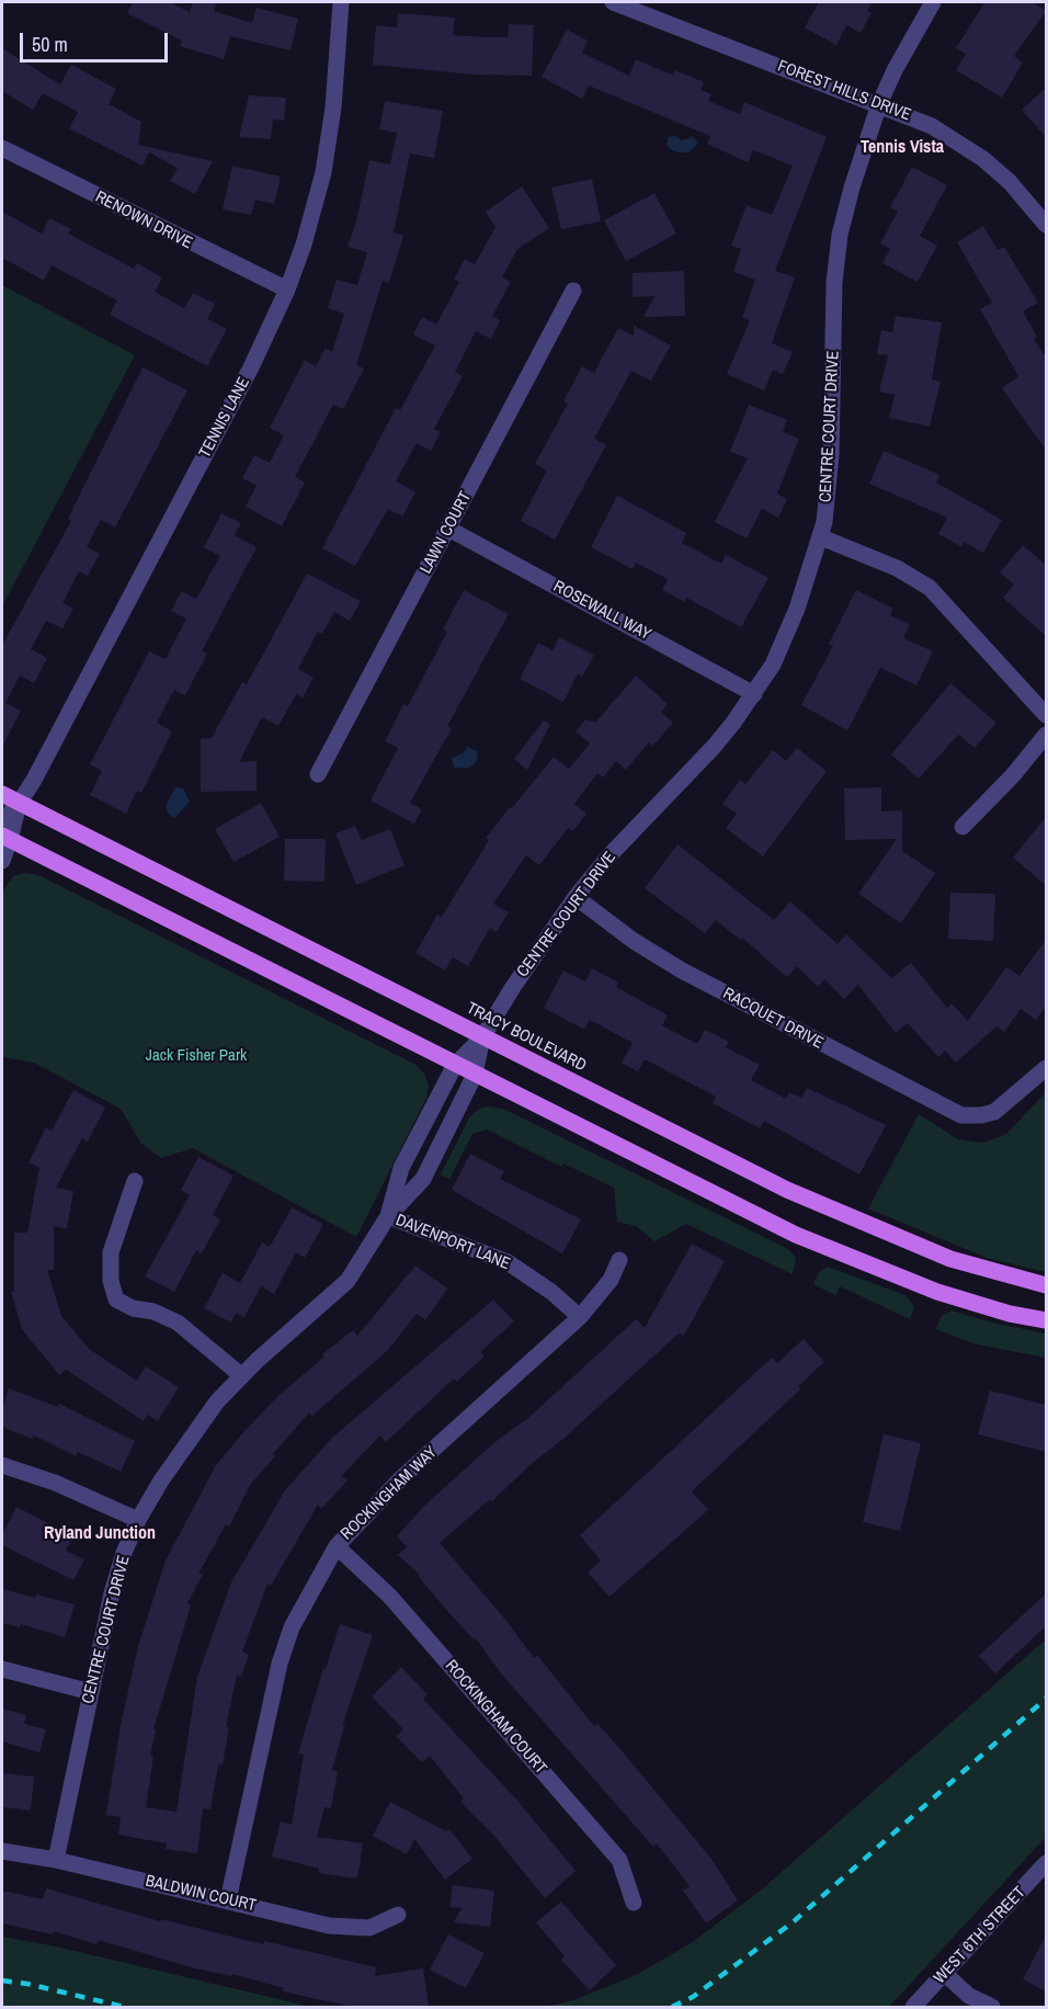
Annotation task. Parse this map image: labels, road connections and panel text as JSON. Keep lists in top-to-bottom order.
{
  "streets": {
    "main road": ["TRACY BOULEVARD"],
    "street": [
      "FOREST HILLS DRIVE",
      "RENOWN DRIVE",
      "TENNIS LANE",
      "CENTRE COURT DRIVE",
      "LAWN COURT",
      "ROSEWALL WAY",
      "RACQUET DRIVE",
      "DAVENPORT LANE",
      "ROCKINGHAM WAY",
      "ROCKINGHAM COURT",
      "BALDWIN COURT",
      "WEST 6TH STREET"
    ]
  },
  "crossings": [
    ["FOREST HILLS DRIVE", "CENTRE COURT DRIVE"],
    ["RENOWN DRIVE", "TENNIS LANE"],
    ["TENNIS LANE", "TRACY BOULEVARD"],
    ["CENTRE COURT DRIVE", "ROSEWALL WAY"],
    ["CENTRE COURT DRIVE", "RACQUET DRIVE"],
    ["CENTRE COURT DRIVE", "TRACY BOULEVARD"],
    ["CENTRE COURT DRIVE", "DAVENPORT LANE"],
    ["CENTRE COURT DRIVE", "BALDWIN COURT"],
    ["LAWN COURT", "ROSEWALL WAY"],
    ["DAVENPORT LANE", "ROCKINGHAM WAY"],
    ["ROCKINGHAM WAY", "ROCKINGHAM COURT"],
    ["ROCKINGHAM WAY", "BALDWIN COURT"]
  ],
  "districts": ["Tennis Vista", "Ryland Junction"],
  "parks": ["Jack Fisher Park"],
  "scale_bar": "50 m"
}
